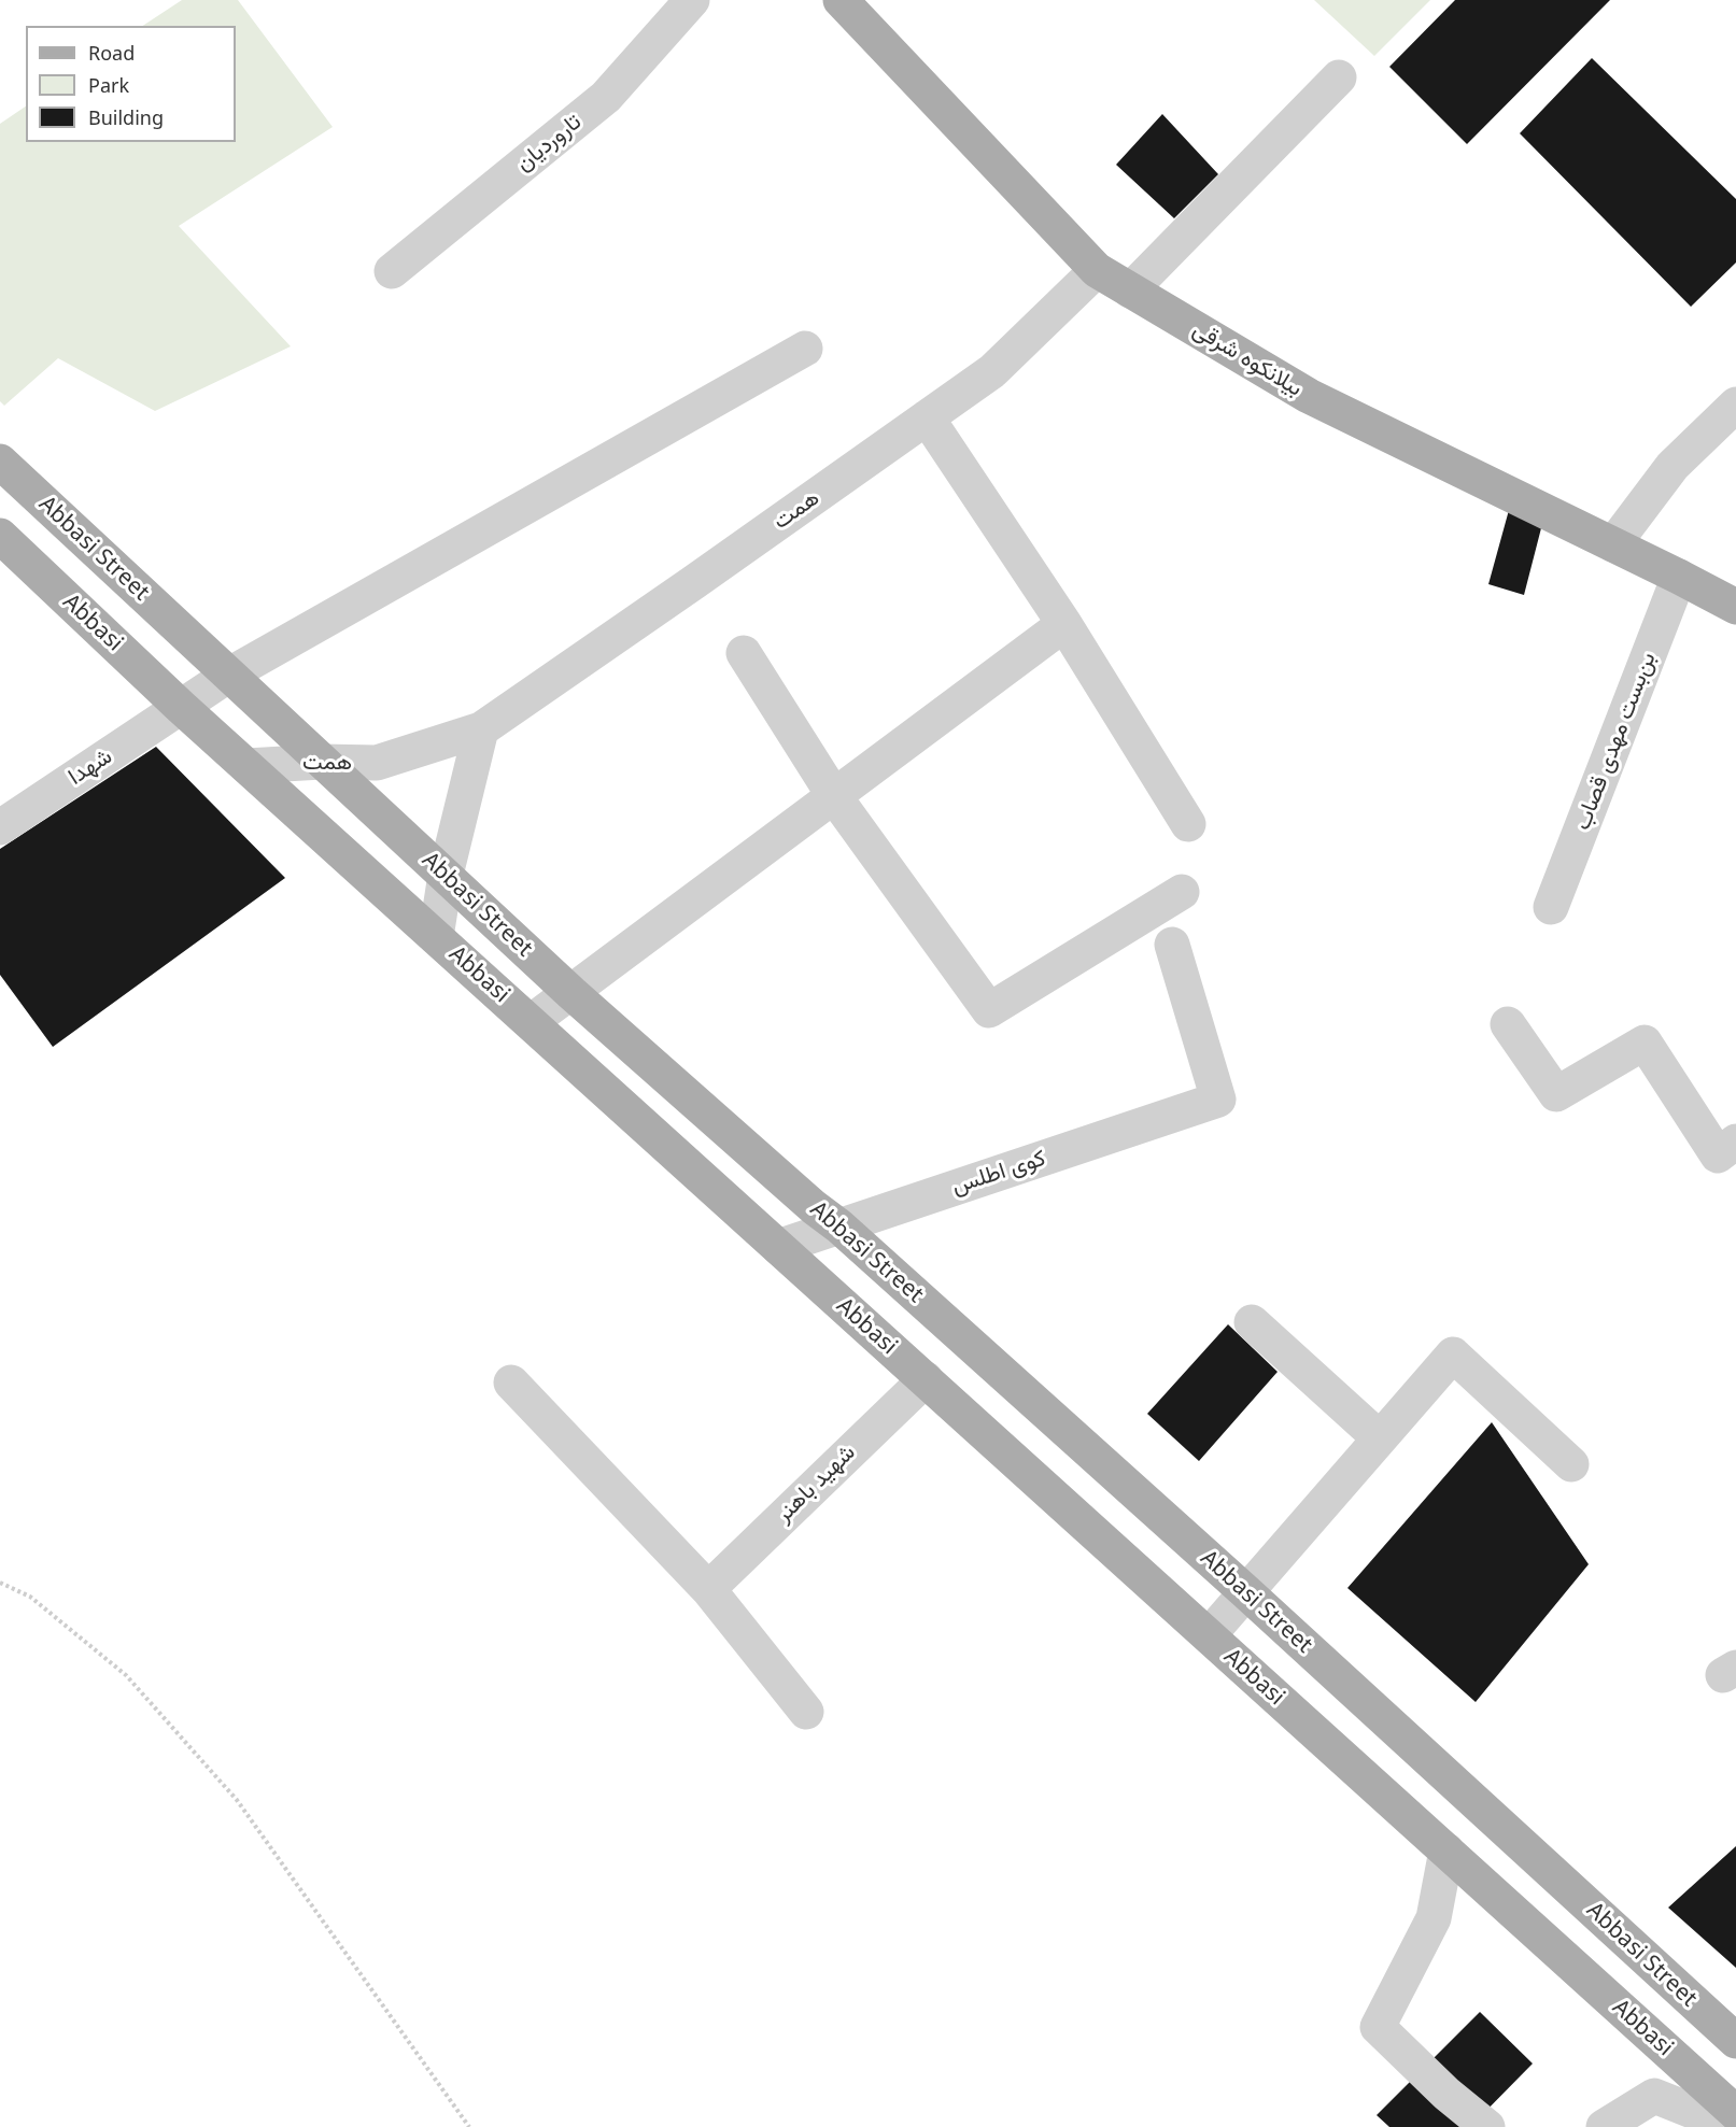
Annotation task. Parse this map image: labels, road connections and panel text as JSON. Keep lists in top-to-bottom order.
{
  "streets": {
    "main road": ["بیلانکوه شرقی", "Abbasi Street", "Abbasi"],
    "street": [
      "تاروردیان",
      "همت",
      "بن‌بست مهدی قصاب",
      "شهدا",
      "کوی اطلس",
      "شهید باهنر"
    ]
  },
  "crossings": [
    ["بیلانکوه شرقی", "همت"],
    ["بیلانکوه شرقی", "بن‌بست مهدی قصاب"],
    ["همت", "Abbasi Street"],
    ["همت", "Abbasi"],
    ["Abbasi Street", "شهدا"],
    ["Abbasi Street", "کوی اطلس"],
    ["Abbasi", "شهدا"],
    ["Abbasi", "کوی اطلس"],
    ["Abbasi", "شهید باهنر"]
  ],
  "legend": ["Road", "Park", "Building"]
}
